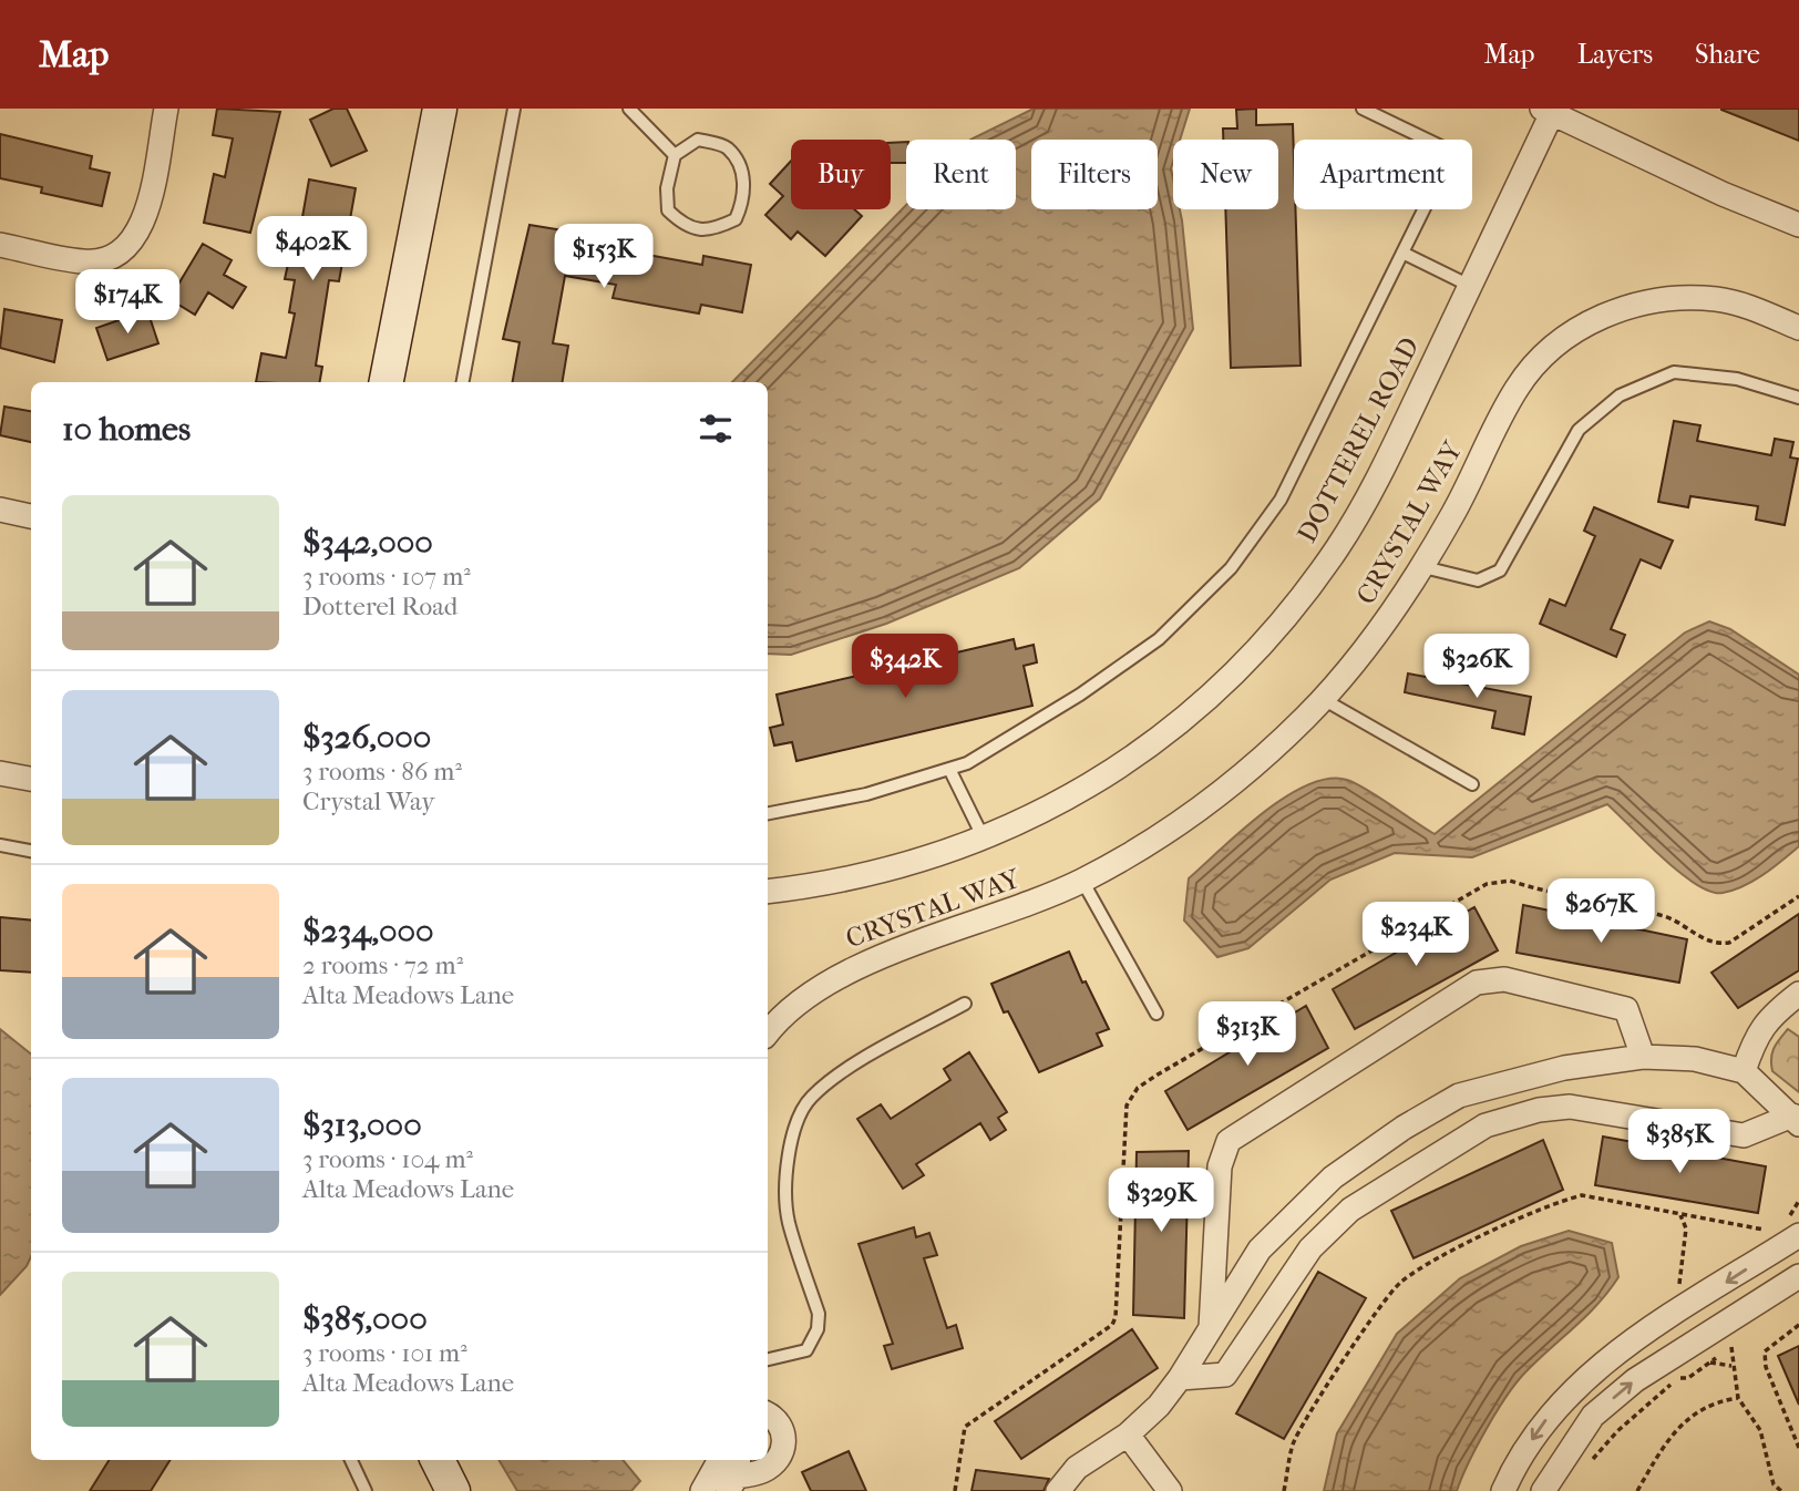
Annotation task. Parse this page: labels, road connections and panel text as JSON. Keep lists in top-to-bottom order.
{
  "streets": {
    "street": ["DOTTEREL ROAD", "CRYSTAL WAY"]
  },
  "page": {
    "header": "Map",
    "nav": ["Map", "Layers", "Share"],
    "chip": [
      "Buy",
      "Rent",
      "Filters",
      "New",
      "Apartment"
    ],
    "price": [
      "$402K",
      "$153K",
      "$174K",
      "$342K",
      "$326K",
      "$267K",
      "$234K",
      "$313K",
      "$385K",
      "$329K"
    ],
    "heading": "10 homes",
    "list": [
      {
        "name": "$342,000",
        "note": "3 rooms · 107 m² · Dotterel Road"
      },
      {
        "name": "$326,000",
        "note": "3 rooms · 86 m² · Crystal Way"
      },
      {
        "name": "$234,000",
        "note": "2 rooms · 72 m² · Alta Meadows Lane"
      },
      {
        "name": "$313,000",
        "note": "3 rooms · 104 m² · Alta Meadows Lane"
      },
      {
        "name": "$385,000",
        "note": "3 rooms · 101 m² · Alta Meadows Lane"
      }
    ]
  }
}
